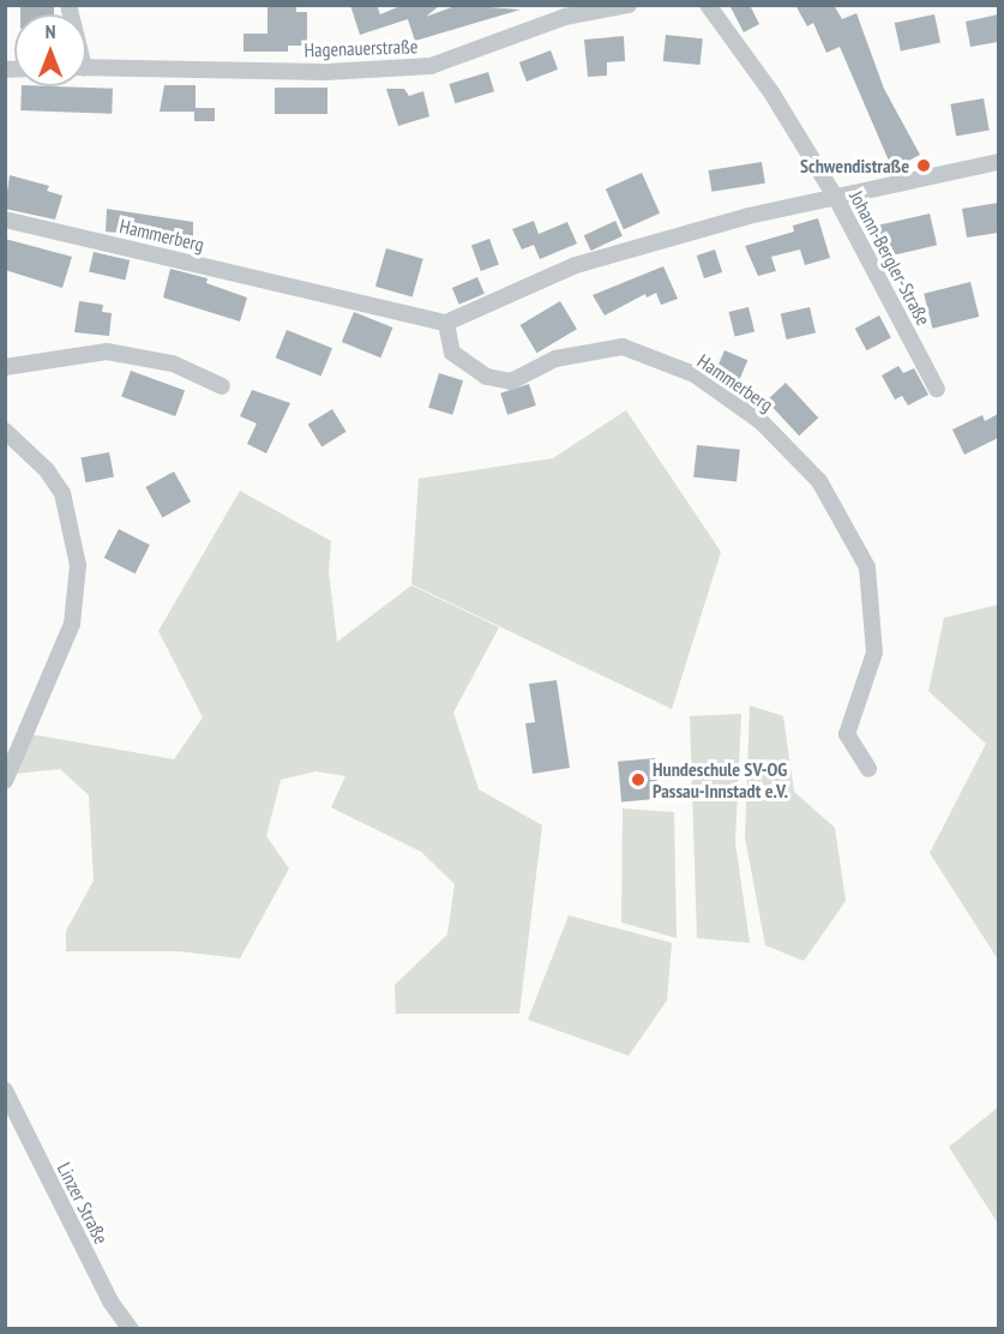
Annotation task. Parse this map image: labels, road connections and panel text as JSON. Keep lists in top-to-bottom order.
{
  "streets": {
    "street": [
      "Hagenauerstraße",
      "Hammerberg",
      "Johann-Bergler-Straße",
      "Linzer Straße"
    ]
  },
  "places": ["Schwendistraße", "Hundeschule SV-OG Passau-Innstadt e.V."],
  "north": "top"
}
